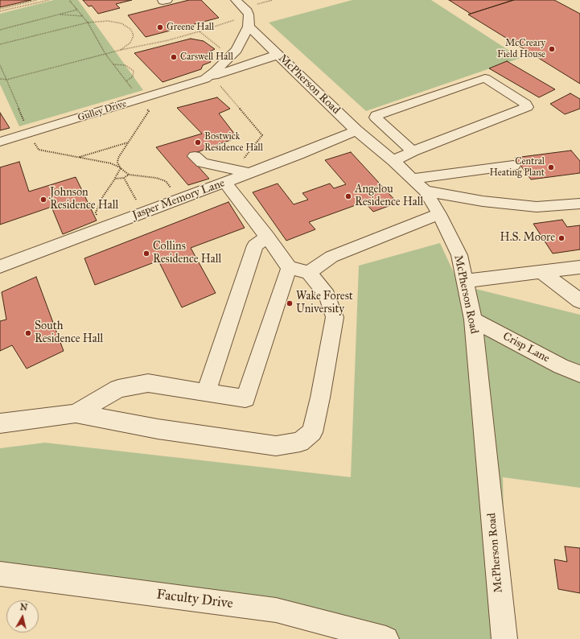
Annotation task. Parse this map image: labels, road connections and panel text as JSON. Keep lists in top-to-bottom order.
{
  "streets": {
    "street": [
      "McPherson Road",
      "Gulley Drive",
      "Jasper Memory Lane",
      "Crisp Lane",
      "Faculty Drive"
    ]
  },
  "crossings": [
    ["McPherson Road", "Gulley Drive"],
    ["McPherson Road", "Jasper Memory Lane"],
    ["McPherson Road", "Crisp Lane"]
  ],
  "places": [
    "Greene Hall",
    "McCreary Field House",
    "Carswell Hall",
    "Bostwick Residence Hall",
    "Central Heating Plant",
    "Angelou Residence Hall",
    "Johnson Residence Hall",
    "H.S. Moore",
    "Collins Residence Hall",
    "Wake Forest University",
    "South Residence Hall"
  ],
  "north": "top"
}
